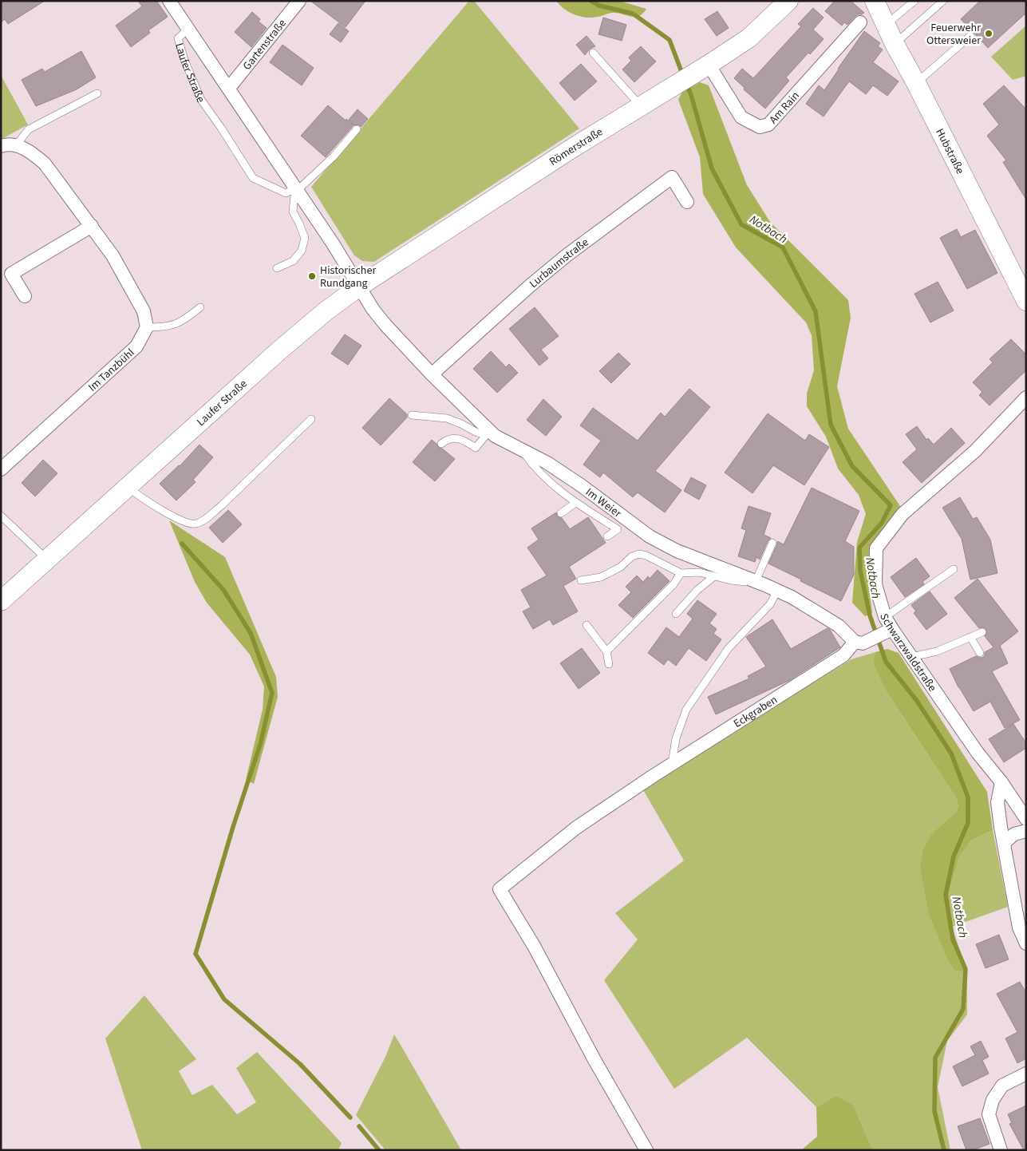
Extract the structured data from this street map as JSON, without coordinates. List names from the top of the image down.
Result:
{
  "streets": {
    "main road": ["Laufer Straße", "Römerstraße", "Hubstraße"],
    "street": [
      "Gartenstraße",
      "Am Rain",
      "Lurbaumstraße",
      "Im Tanzbühl",
      "Im Weier",
      "Schwarzwaldstraße",
      "Eckgraben"
    ]
  },
  "crossings": [
    ["Gartenstraße", "Laufer Straße"],
    ["Laufer Straße", "Römerstraße"],
    ["Laufer Straße", "Im Weier"],
    ["Am Rain", "Römerstraße"],
    ["Römerstraße", "Im Weier"],
    ["Lurbaumstraße", "Im Weier"],
    ["Im Weier", "Eckgraben"]
  ],
  "water": ["Notbach"],
  "places": ["Feuerwehr Ottersweier", "Historischer Rundgang"]
}
